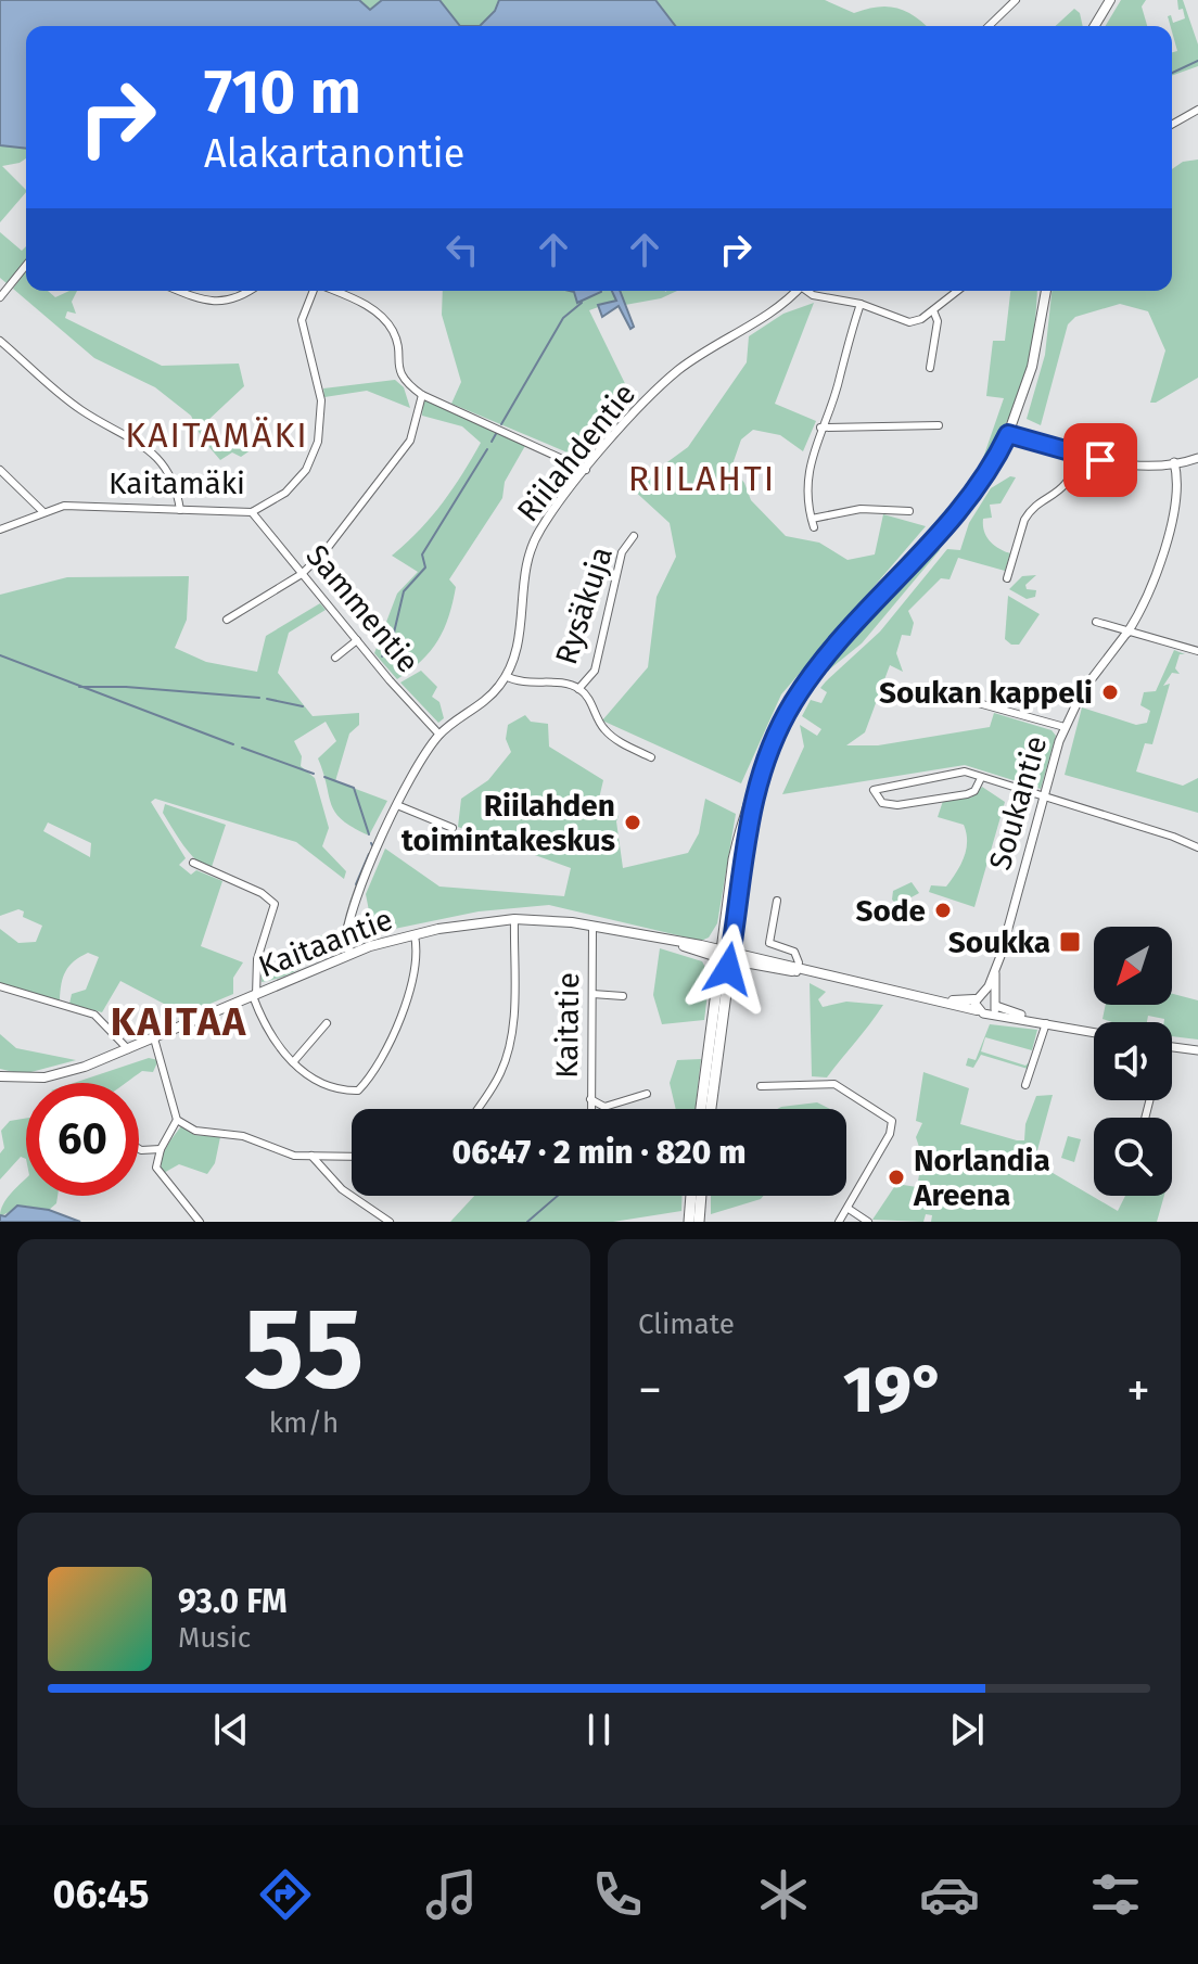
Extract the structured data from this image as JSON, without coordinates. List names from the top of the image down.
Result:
{
  "streets": {
    "main road": ["Kaitaantie"],
    "street": [
      "Riilahdentie",
      "Kaitamäki",
      "Rysäkuja",
      "Sammentie",
      "Soukantie",
      "Kaitatie"
    ]
  },
  "crossings": [
    ["Riilahdentie", "Sammentie"],
    ["Riilahdentie", "Kaitaantie"],
    ["Kaitamäki", "Sammentie"],
    ["Kaitaantie", "Kaitatie"]
  ],
  "districts": ["KAITAMÄKI", "RIILAHTI", "KAITAA"],
  "places": {
    "other": [
      "Soukan kappeli",
      "Riilahden toimintakeskus",
      "Sode",
      "Norlandia Areena"
    ],
    "transit": ["Soukka"]
  },
  "north": "bottom left",
  "page": {
    "turn": ["710 m", "Alakartanontie"],
    "limit": "60",
    "trip": "06:47 · 2 min · 820 m",
    "tile": [
      ["55", "km/h"],
      "Climate"
    ],
    "heat": ["−", "19°", "+"],
    "song": ["93.0 FM", "Music"],
    "tabs": "06:45"
  }
}
